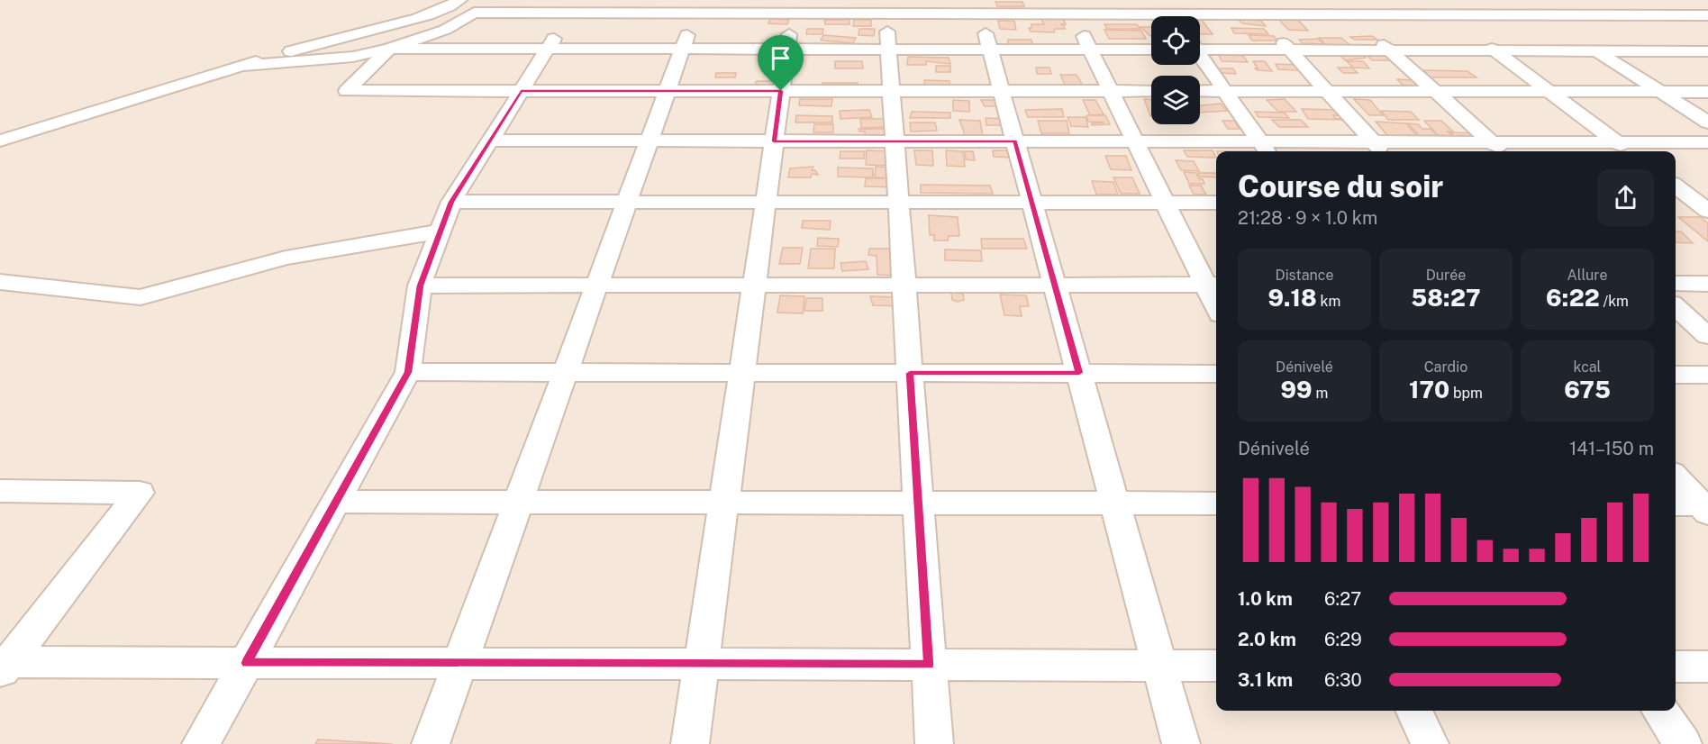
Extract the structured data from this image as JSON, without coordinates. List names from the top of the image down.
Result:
{
  "page": {
    "heading": ["Course du soir", "21:28 · 9 × 1.0 km"],
    "stats": [
      ["Distance", "9.18 km"],
      ["Durée", "58:27"],
      ["Allure", "6:22 /km"],
      ["Dénivelé", "99 m"],
      ["Cardio", "170 bpm"],
      ["kcal", "675"]
    ],
    "chart": ["Dénivelé", "141–150 m"],
    "list": [
      {
        "name": "1.0 km",
        "note": "6:27"
      },
      {
        "name": "2.0 km",
        "note": "6:29"
      },
      {
        "name": "3.1 km",
        "note": "6:30"
      }
    ]
  }
}
